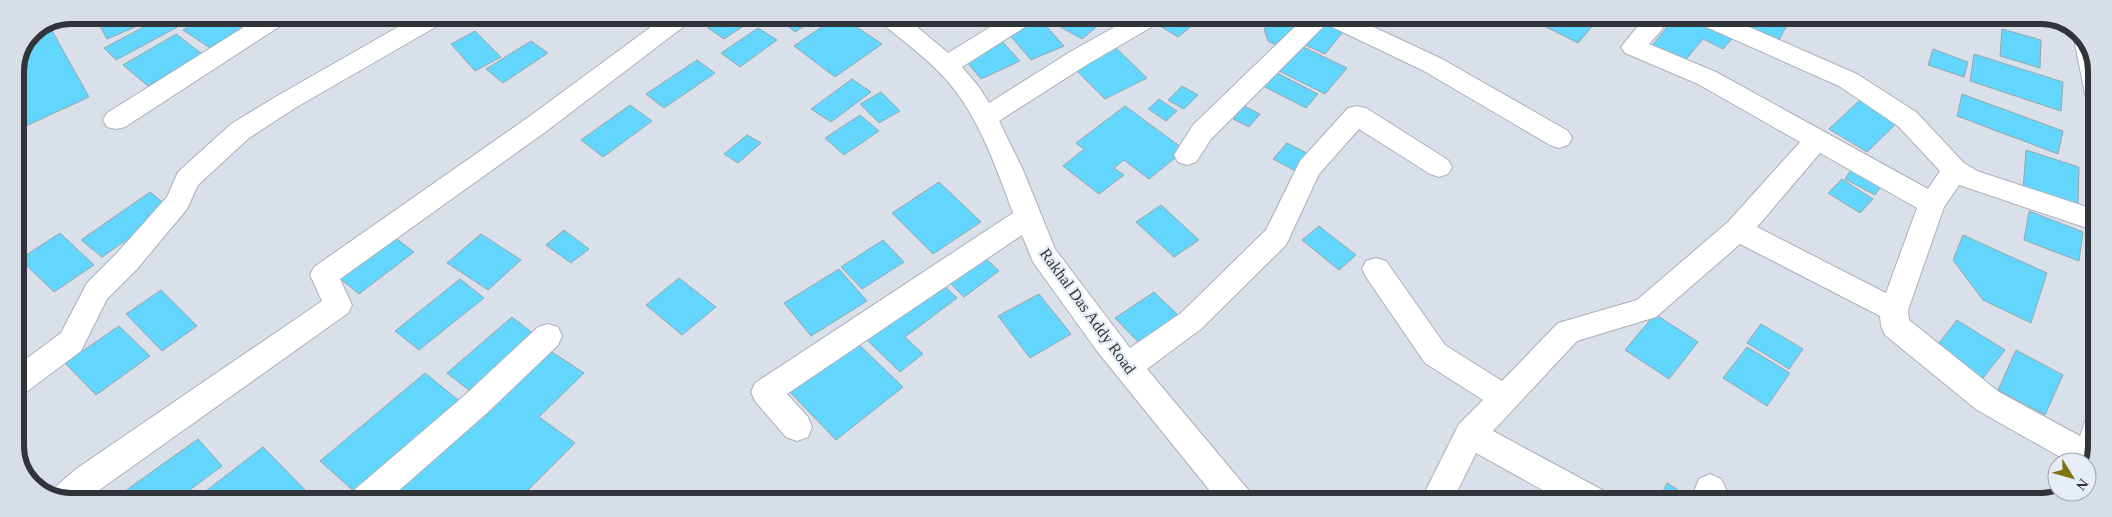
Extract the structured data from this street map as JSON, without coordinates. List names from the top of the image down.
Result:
{
  "streets": {
    "street": ["Rakhal Das Addy Road"]
  },
  "north": "bottom right"
}
